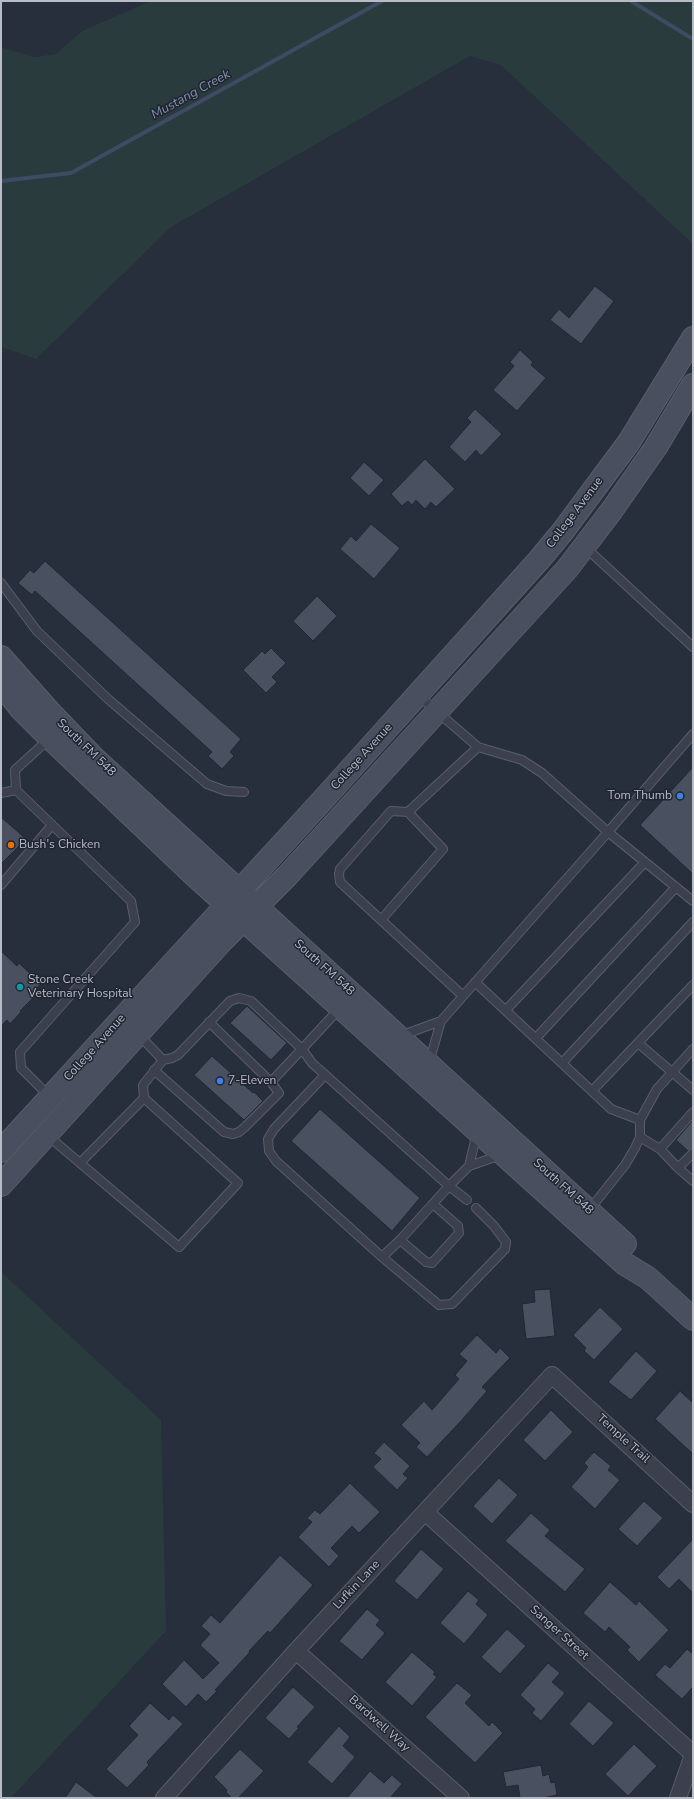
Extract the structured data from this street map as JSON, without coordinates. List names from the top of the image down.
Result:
{
  "streets": {
    "main road": ["College Avenue", "South FM 548"],
    "street": [
      "Temple Trail",
      "Lufkin Lane",
      "Sanger Street",
      "Bardwell Way"
    ]
  },
  "crossings": [
    ["College Avenue", "South FM 548"],
    ["Temple Trail", "Lufkin Lane"],
    ["Lufkin Lane", "Sanger Street"],
    ["Lufkin Lane", "Bardwell Way"]
  ],
  "water": ["Mustang Creek"],
  "places": [
    "Tom Thumb",
    "Bush's Chicken",
    "Stone Creek Veterinary Hospital",
    "7-Eleven"
  ]
}
